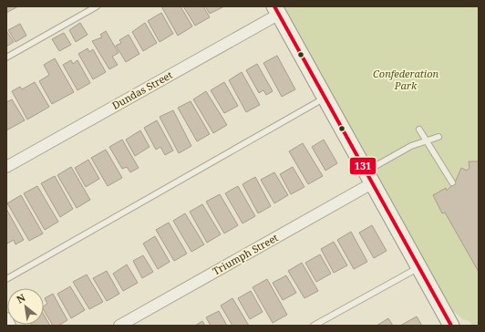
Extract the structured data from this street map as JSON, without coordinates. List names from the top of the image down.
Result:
{
  "streets": {
    "street": ["Dundas Street", "Triumph Street"]
  },
  "parks": ["Confederation Park"],
  "lines": ["transit line 131"],
  "north": "top left"
}
